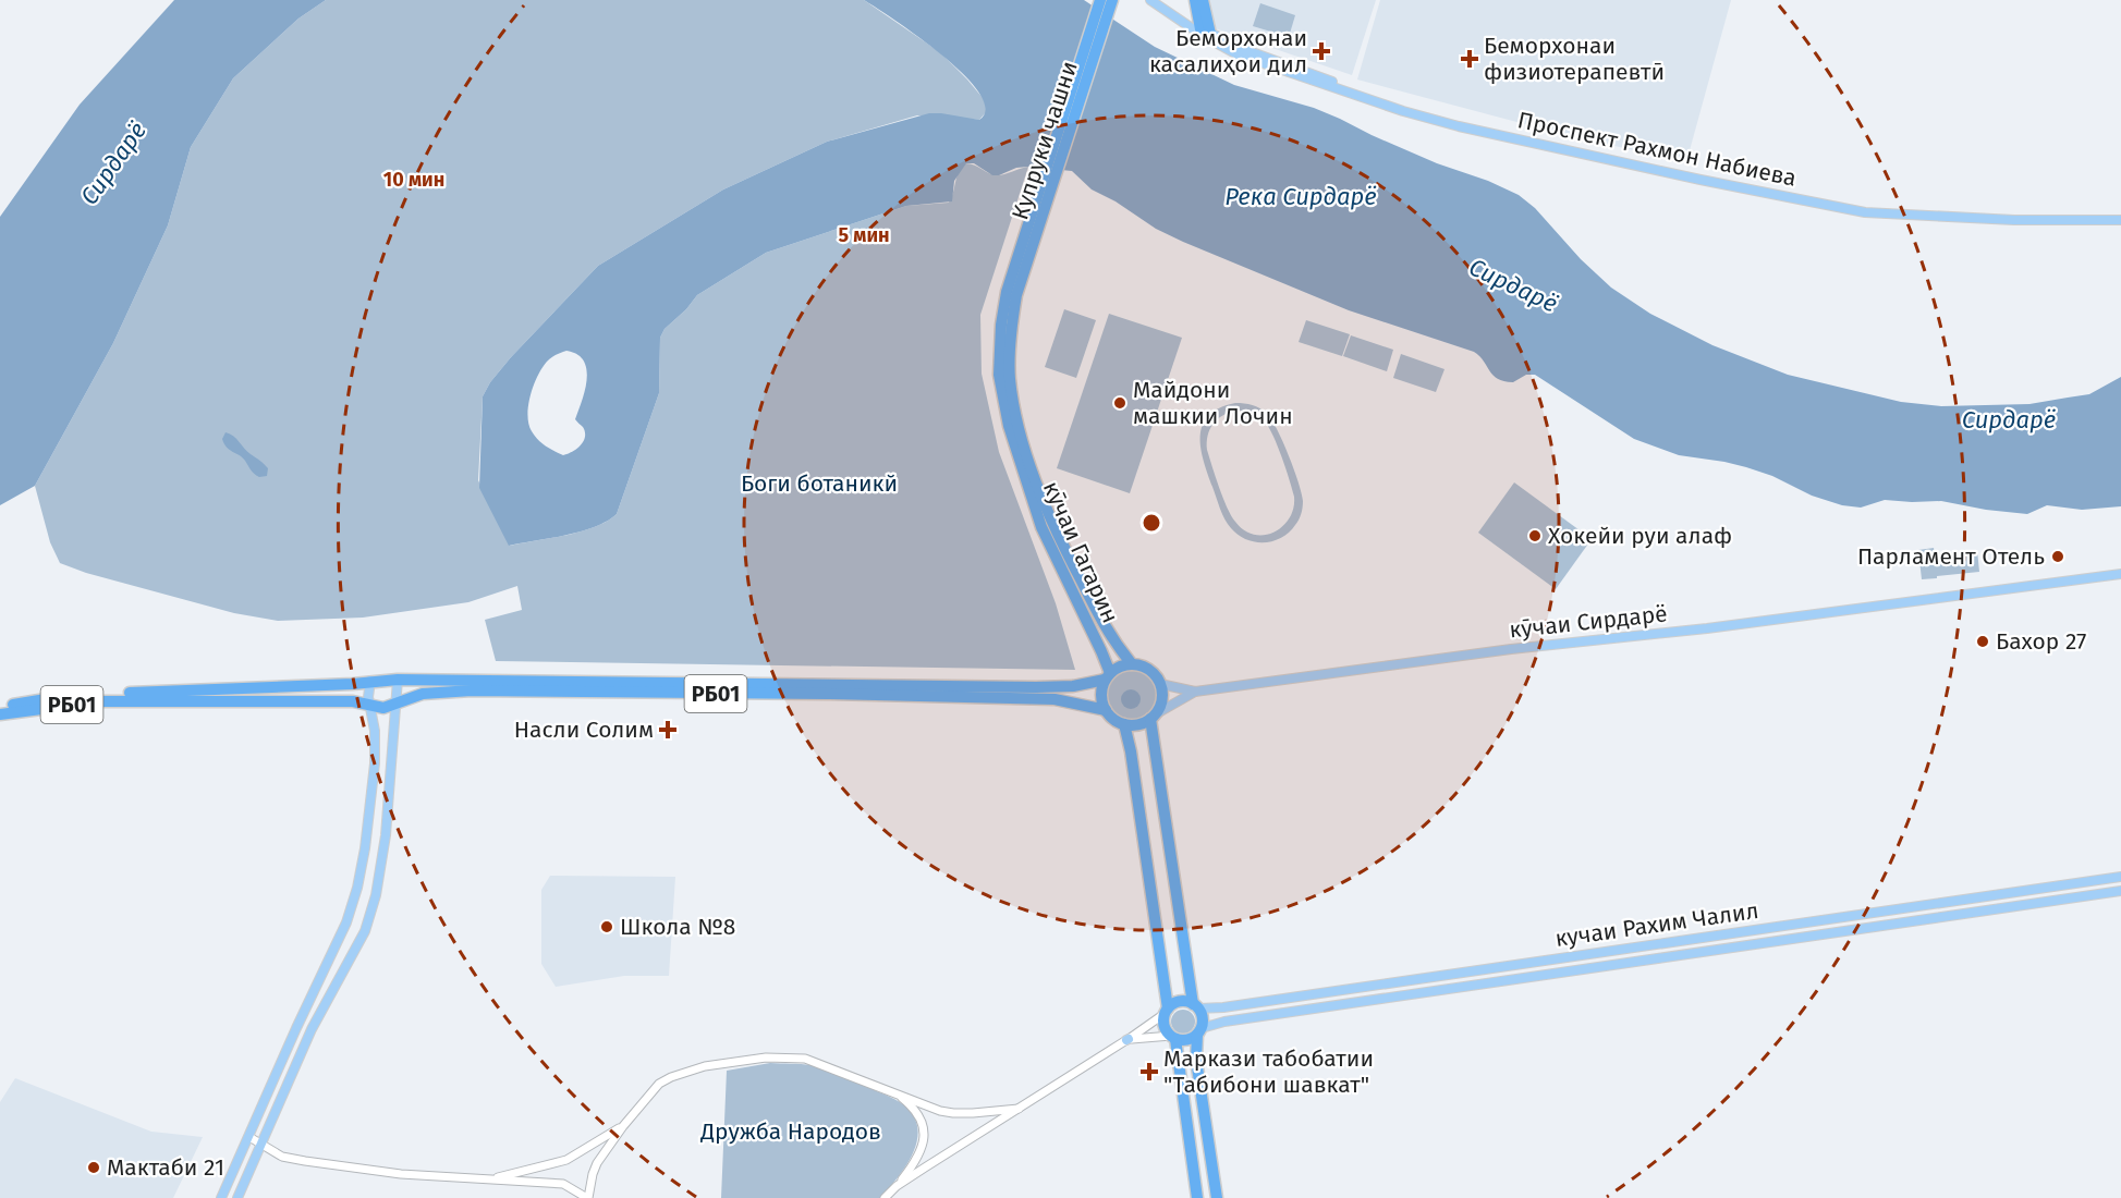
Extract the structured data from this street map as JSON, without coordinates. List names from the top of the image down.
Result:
{
  "streets": {
    "highway": ["Купруки чашни", "кӯчаи Гагарин", "РБ01"],
    "main road": ["Проспект Рахмон Набиева", "кӯчаи Сирдарё", "кучаи Рахим Чалил"]
  },
  "crossings": [
    ["Купруки чашни", "кӯчаи Гагарин"],
    ["кӯчаи Гагарин", "РБ01"]
  ],
  "water": ["Сирдарё", "Река Сирдарё"],
  "parks": ["Боги ботаникй", "Дружба Народов"],
  "places": {
    "health": [
      "Беморхонаи касалиҳои дил",
      "Беморхонаи физиотерапевтӣ",
      "Насли Солим",
      "Маркази табобатии \"Табибони шавкат\""
    ],
    "other": [
      "Майдони машкии Лочин",
      "Хокейи руи алаф",
      "Парламент Отель",
      "Бахор 27",
      "Школа №8",
      "Мактаби 21"
    ]
  },
  "rings": ["10 мин", "5 мин"]
}
